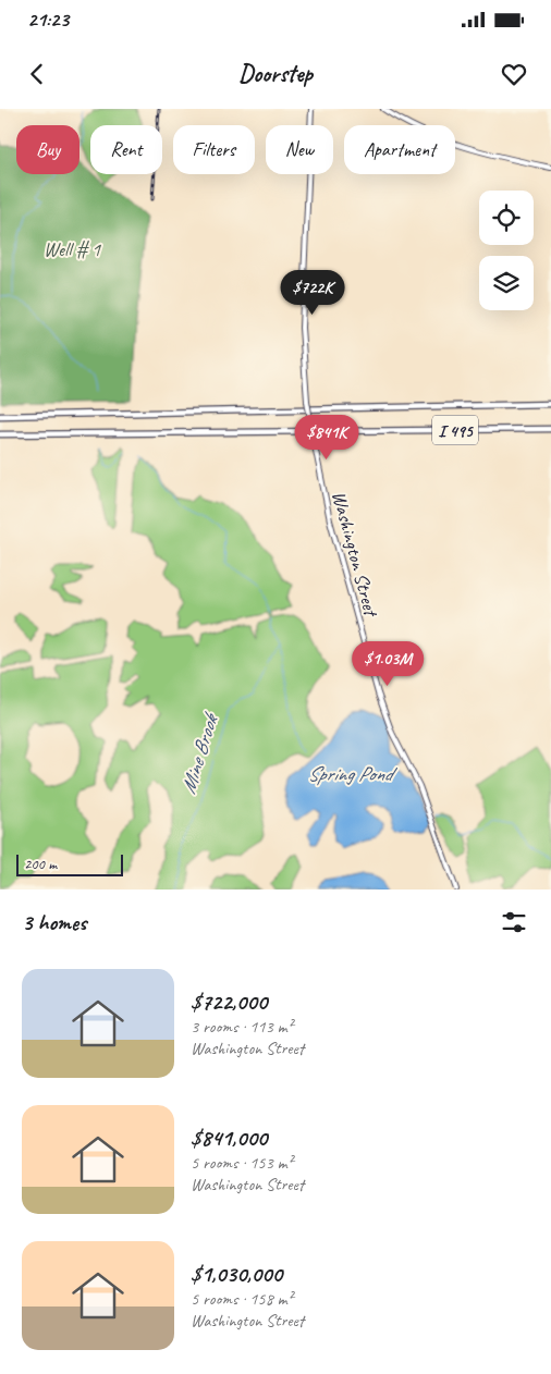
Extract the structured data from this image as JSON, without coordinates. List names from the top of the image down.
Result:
{
  "streets": {
    "highway": ["I 495"],
    "main road": ["Washington Street"]
  },
  "water": ["Mine Brook", "Spring Pond"],
  "parks": ["Well # 1"],
  "scale_bar": "200 m",
  "page": {
    "status": "21:23",
    "header": "Doorstep",
    "chip": [
      "Buy",
      "Rent",
      "Filters",
      "New",
      "Apartment"
    ],
    "price": ["$722K", "$841K", "$1.03M"],
    "scale": "200 m",
    "heading": "3 homes",
    "list": [
      {
        "name": "$722,000",
        "note": "3 rooms · 113 m² · Washington Street"
      },
      {
        "name": "$841,000",
        "note": "5 rooms · 153 m² · Washington Street"
      },
      {
        "name": "$1,030,000",
        "note": "5 rooms · 158 m² · Washington Street"
      }
    ]
  }
}
